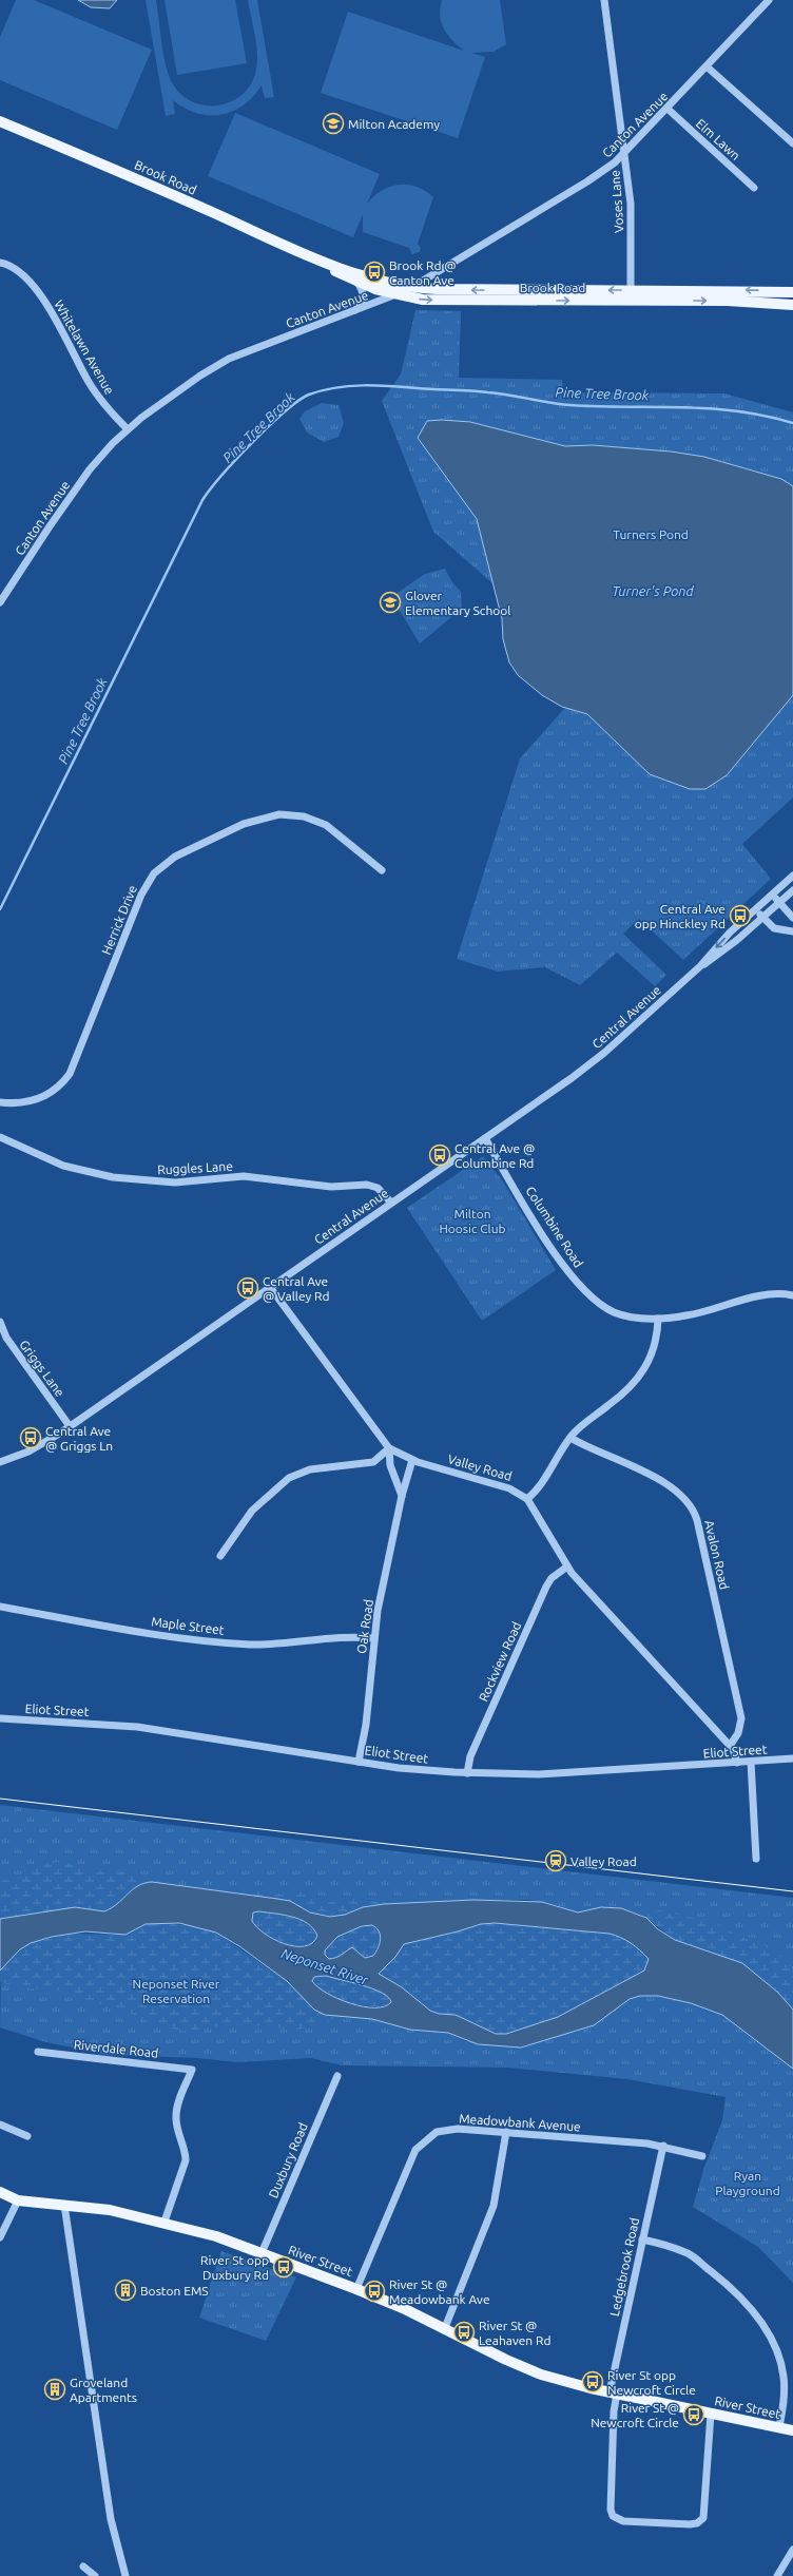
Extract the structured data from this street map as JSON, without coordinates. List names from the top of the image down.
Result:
{
  "streets": {
    "main road": ["Brook Road", "River Street"],
    "street": [
      "Canton Avenue",
      "Elm Lawn",
      "Voses Lane",
      "Whitelawn Avenue",
      "Herrick Drive",
      "Central Avenue",
      "Ruggles Lane",
      "Columbine Road",
      "Griggs Lane",
      "Valley Road",
      "Avalon Road",
      "Maple Street",
      "Oak Road",
      "Rockview Road",
      "Eliot Street",
      "Riverdale Road",
      "Meadowbank Avenue",
      "Duxbury Road",
      "Ledgebrook Road"
    ]
  },
  "crossings": [
    ["Canton Avenue", "Elm Lawn"],
    ["Canton Avenue", "Brook Road"],
    ["Canton Avenue", "Voses Lane"],
    ["Canton Avenue", "Whitelawn Avenue"],
    ["Brook Road", "Voses Lane"],
    ["Central Avenue", "Ruggles Lane"],
    ["Central Avenue", "Columbine Road"],
    ["Central Avenue", "Griggs Lane"],
    ["Central Avenue", "Valley Road"],
    ["Valley Road", "Avalon Road"],
    ["Valley Road", "Oak Road"],
    ["Valley Road", "Rockview Road"],
    ["Valley Road", "Eliot Street"],
    ["Maple Street", "Oak Road"],
    ["Oak Road", "Eliot Street"],
    ["Rockview Road", "Eliot Street"],
    ["Riverdale Road", "River Street"],
    ["Meadowbank Avenue", "River Street"],
    ["Meadowbank Avenue", "Ledgebrook Road"],
    ["Duxbury Road", "River Street"],
    ["River Street", "Ledgebrook Road"]
  ],
  "water": ["Pine Tree Brook", "Turner's Pond", "Neponset River"],
  "parks": [
    "Turners Pond",
    "Milton Hoosic Club",
    "Neponset River Reservation",
    "Ryan Playground"
  ],
  "places": {
    "school or university": ["Milton Academy", "Glover Elementary School"],
    "bus stop": [
      "Brook Rd @ Canton Ave",
      "Central Ave opp Hinckley Rd",
      "Central Ave @ Columbine Rd",
      "Central Ave @ Valley Rd",
      "Central Ave @ Griggs Ln",
      "River St opp Duxbury Rd",
      "River St @ Meadowbank Ave",
      "River St @ Leahaven Rd",
      "River St opp Newcroft Circle",
      "River St @ Newcroft Circle"
    ],
    "station": ["Valley Road"],
    "building": ["Boston EMS", "Groveland Apartments"]
  }
}
